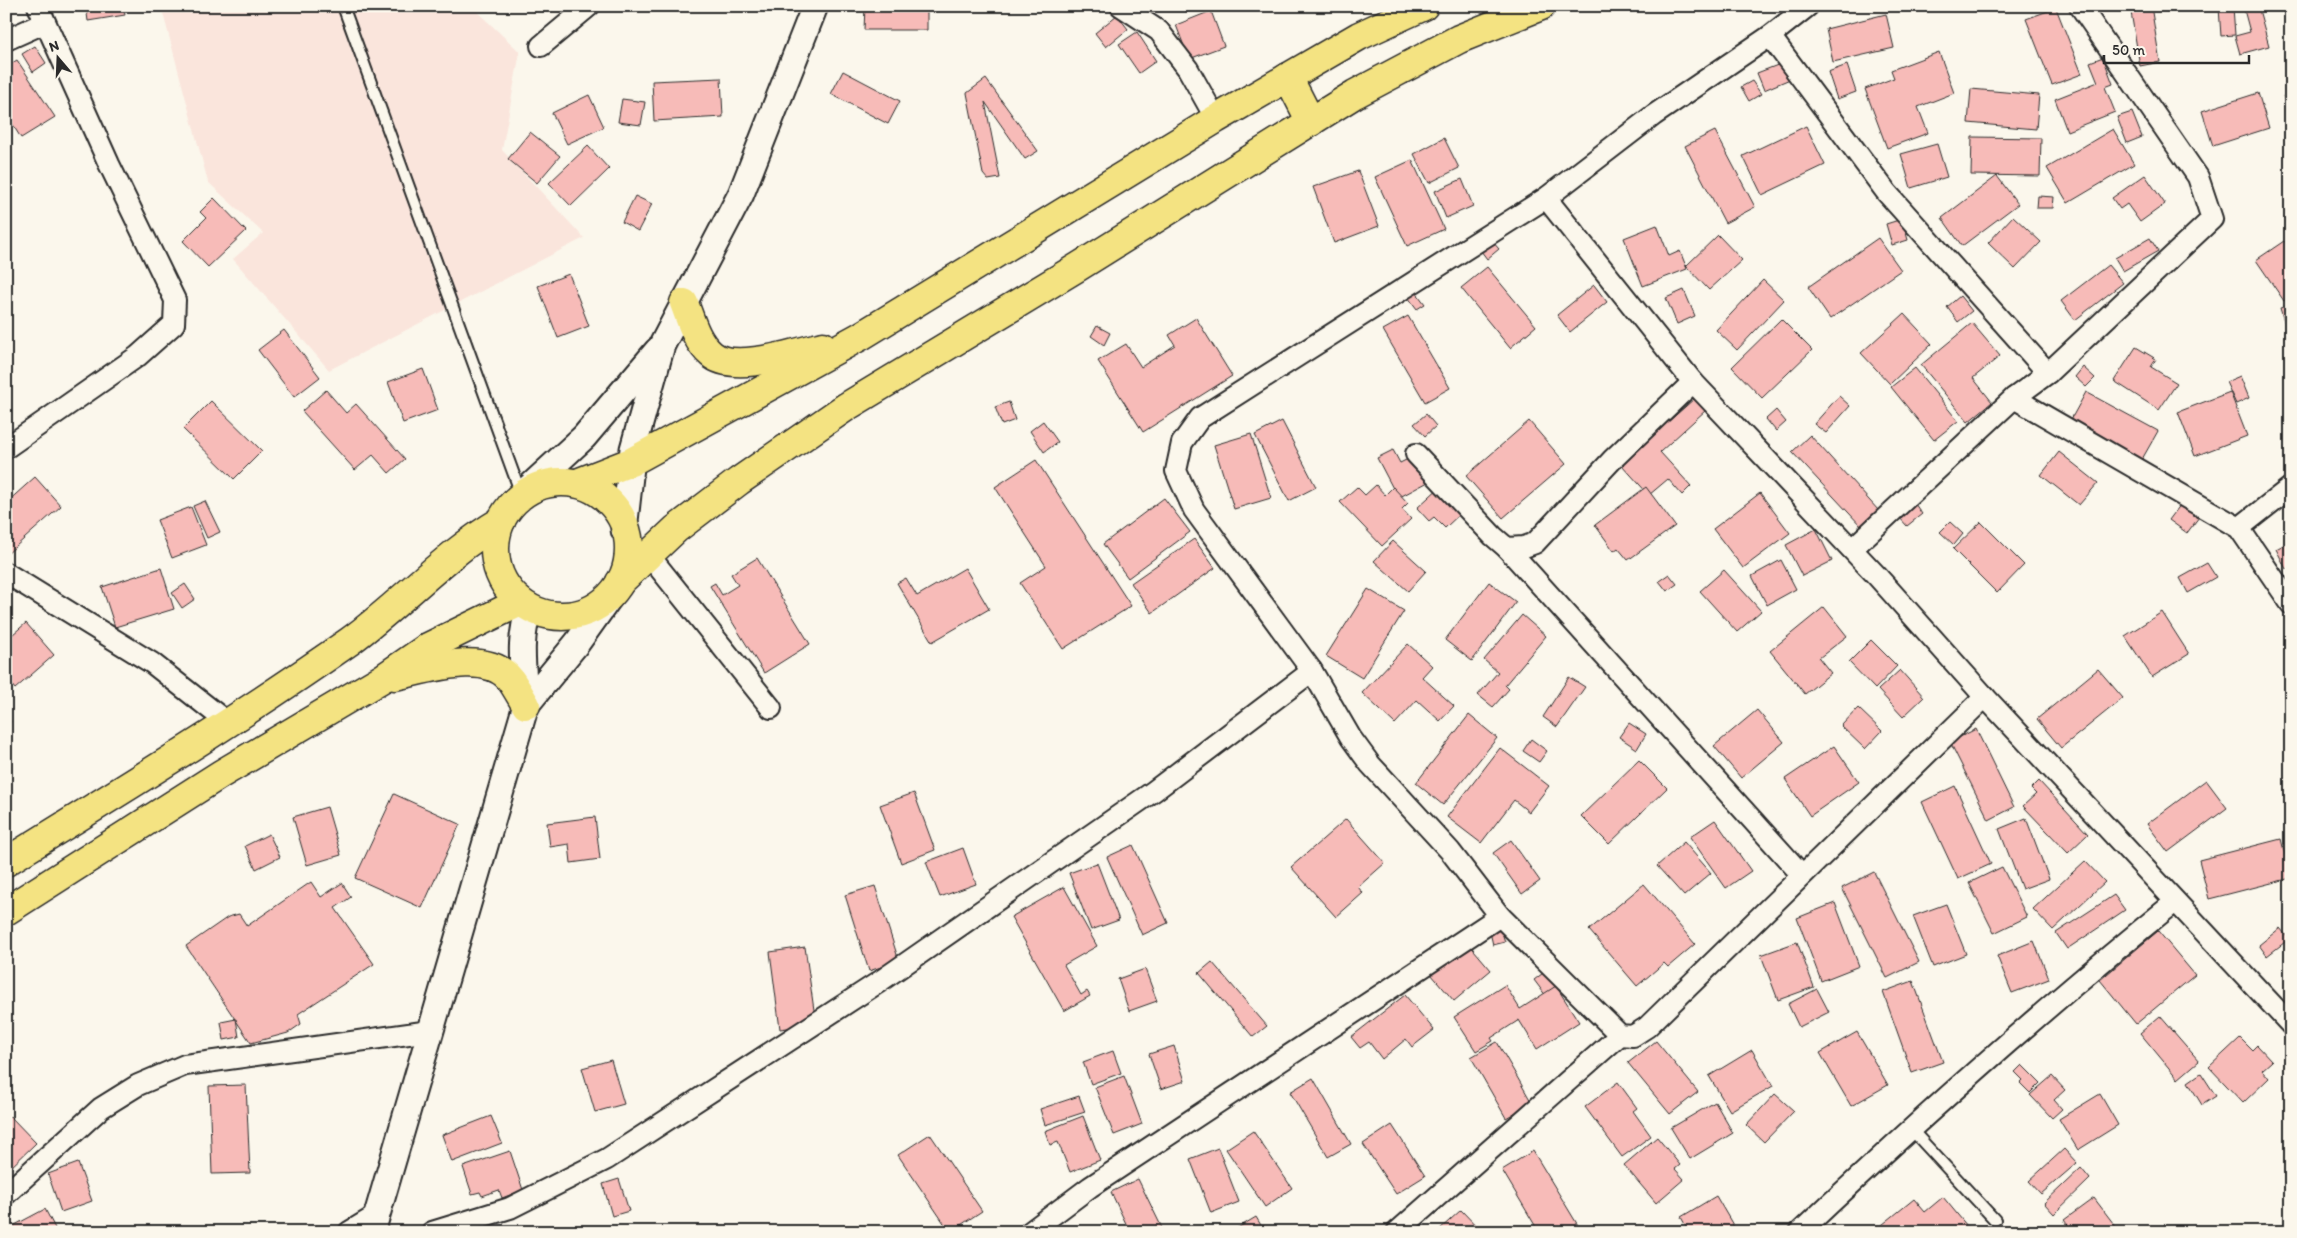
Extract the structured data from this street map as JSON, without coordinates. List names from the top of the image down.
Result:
{
  "scale_bar": "50 m",
  "north": "top"
}
